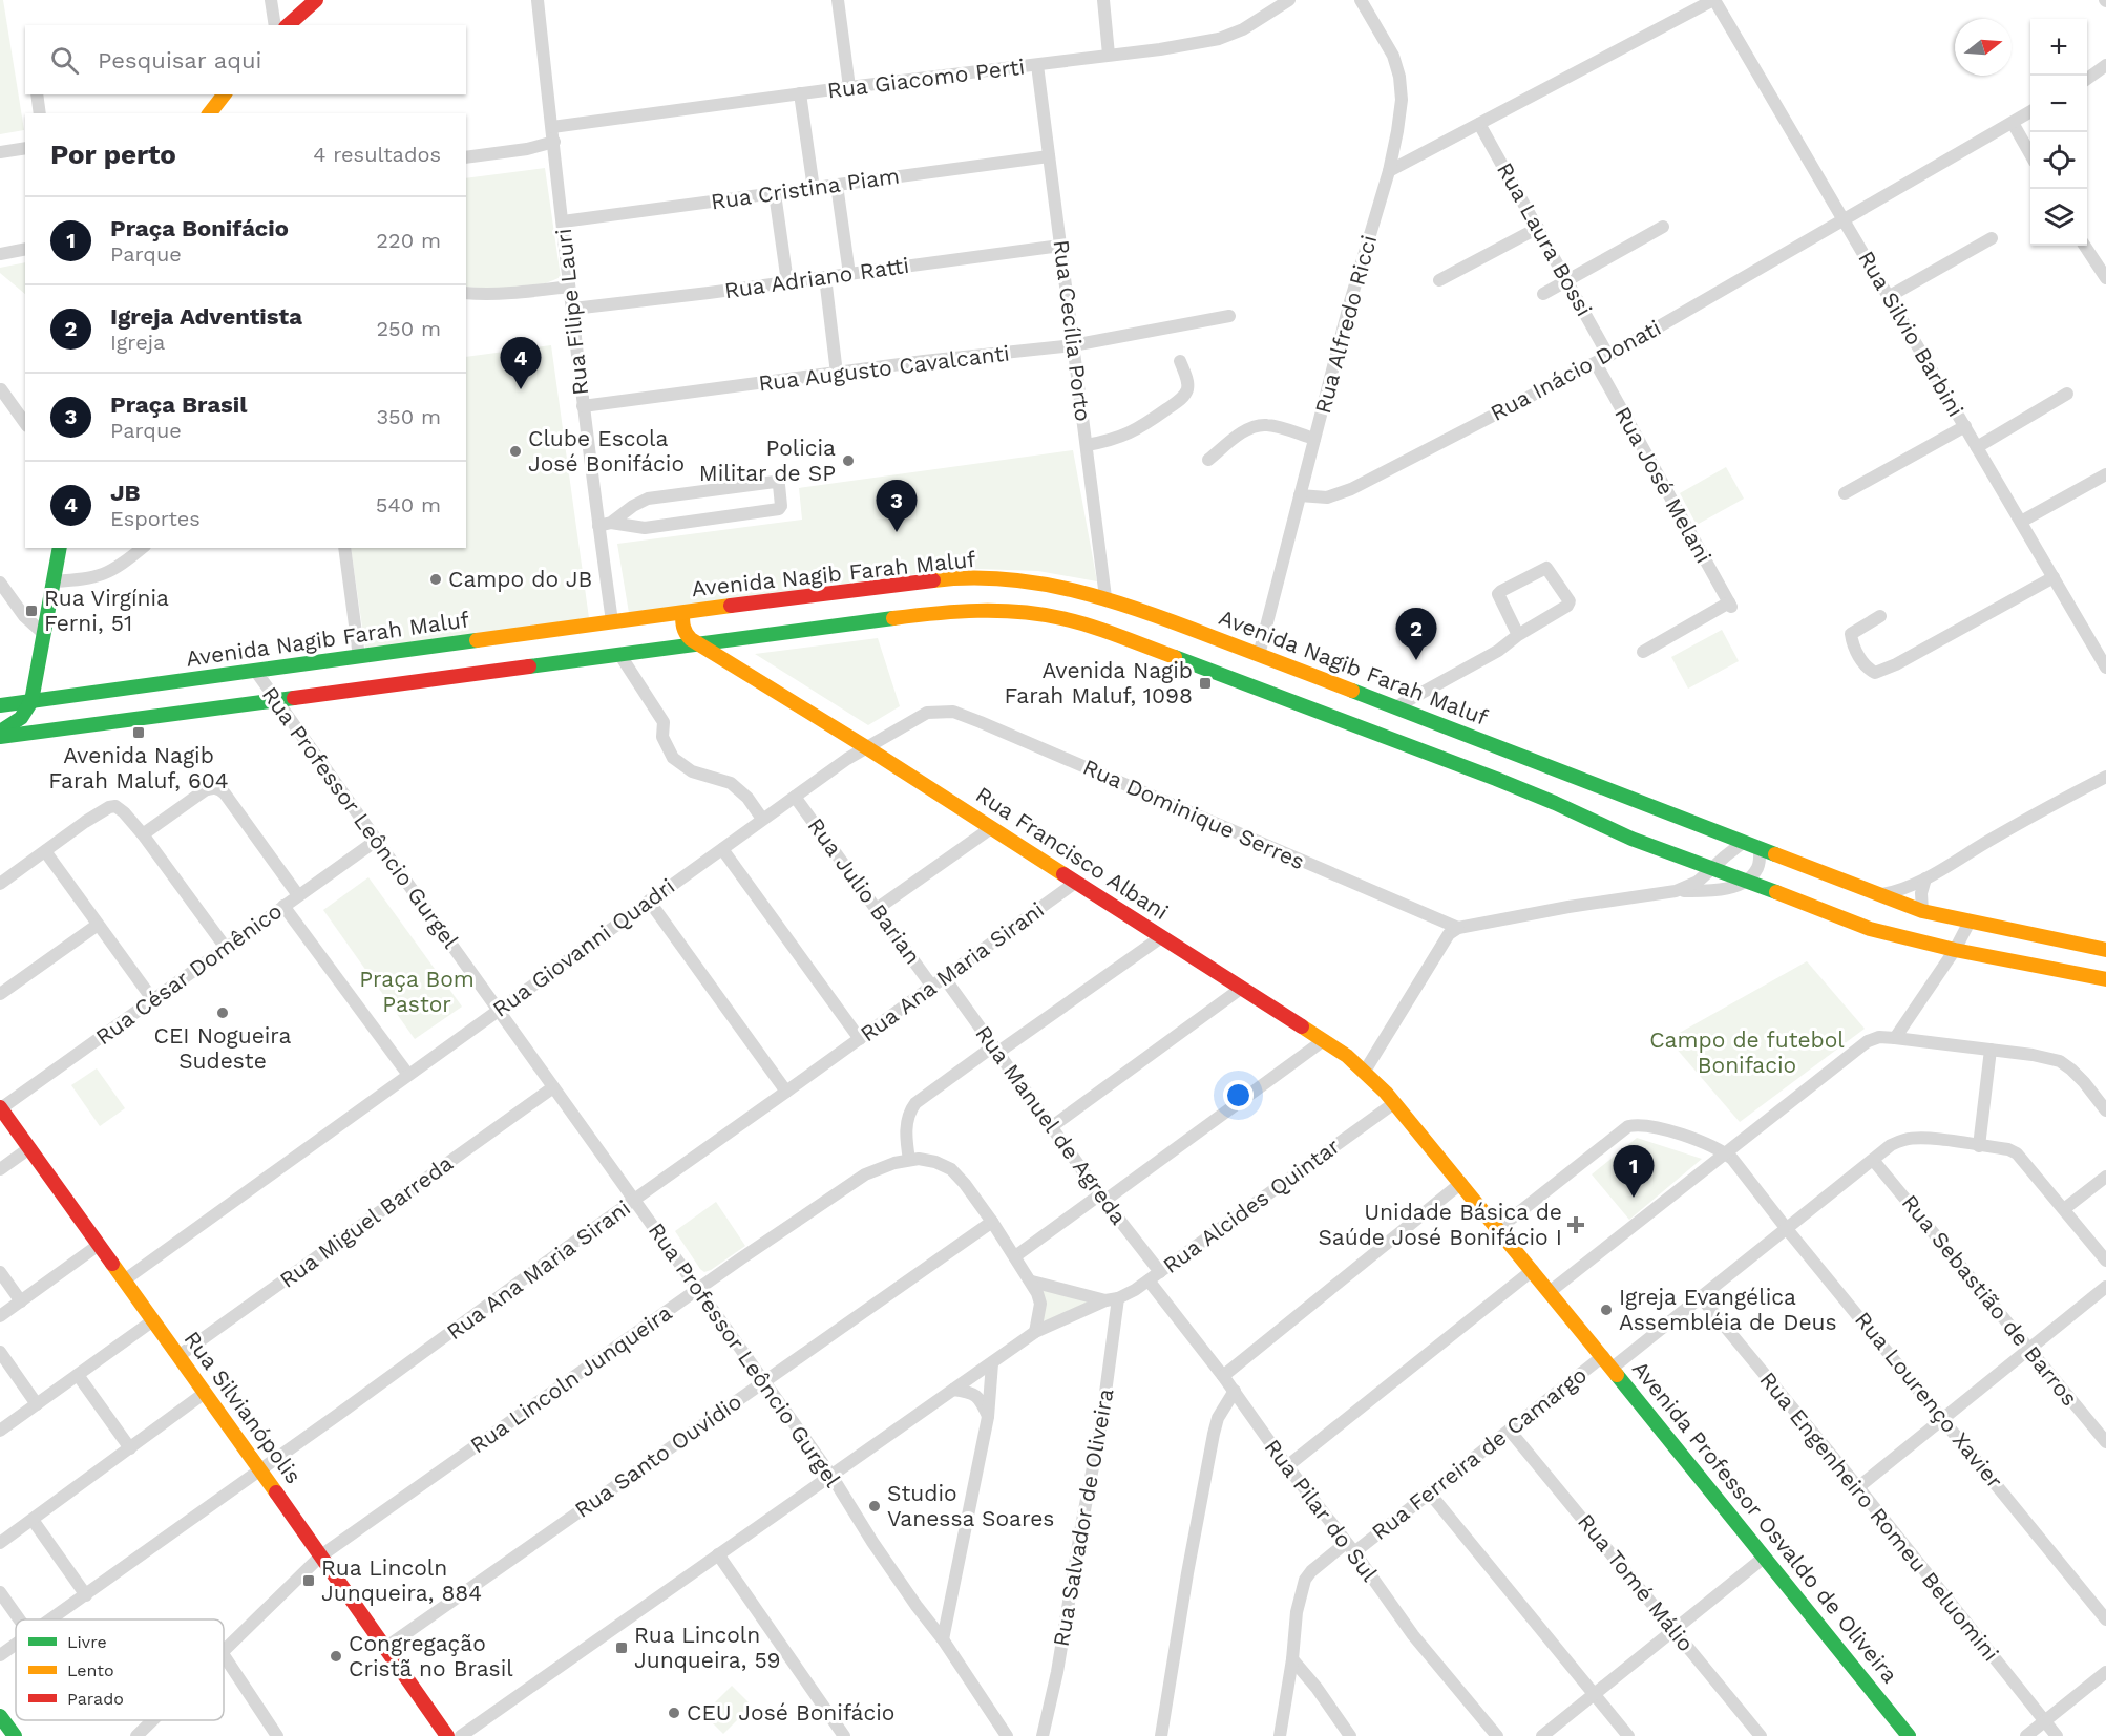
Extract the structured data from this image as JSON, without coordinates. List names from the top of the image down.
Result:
{
  "streets": {
    "main road": [
      "Avenida Nagib Farah Maluf",
      "Rua Francisco Albani",
      "Rua Silvianópolis",
      "Avenida Professor Osvaldo de Oliveira"
    ],
    "street": [
      "Rua Giacomo Perti",
      "Rua Cristina Piam",
      "Rua Laura Bossi",
      "Rua Adriano Ratti",
      "Rua Filipe Lauri",
      "Rua Alfredo Ricci",
      "Rua Cecília Porto",
      "Rua Silvio Barbini",
      "Rua Augusto Cavalcanti",
      "Rua Inácio Donati",
      "Rua José Melani",
      "Rua Dominique Serres",
      "Rua Professor Leôncio Gurgel",
      "Rua Julio Barian",
      "Rua Giovanni Quadri",
      "Rua Ana Maria Sirani",
      "Rua César Domênico",
      "Rua Manuel de Agreda",
      "Rua Alcides Quintar",
      "Rua Miguel Barreda",
      "Rua Sebastião de Barros",
      "Rua Lincoln Junqueira",
      "Rua Lourenço Xavier",
      "Rua Ferreira de Camargo",
      "Rua Santo Ouvídio",
      "Rua Pilar do Sul",
      "Rua Engenheiro Romeu Beluomini",
      "Rua Salvador de Oliveira",
      "Rua Tomé Málio"
    ]
  },
  "crossings": [
    ["Rua Giacomo Perti", "Rua Filipe Lauri"],
    ["Rua Giacomo Perti", "Rua Cecília Porto"],
    ["Rua Cristina Piam", "Rua Filipe Lauri"],
    ["Rua Cristina Piam", "Rua Cecília Porto"],
    ["Rua Laura Bossi", "Rua Inácio Donati"],
    ["Rua Adriano Ratti", "Rua Filipe Lauri"],
    ["Rua Adriano Ratti", "Rua Cecília Porto"],
    ["Rua Filipe Lauri", "Rua Augusto Cavalcanti"],
    ["Rua Filipe Lauri", "Avenida Nagib Farah Maluf"],
    ["Rua Alfredo Ricci", "Rua Inácio Donati"],
    ["Rua Alfredo Ricci", "Avenida Nagib Farah Maluf"],
    ["Rua Cecília Porto", "Rua Augusto Cavalcanti"],
    ["Rua Cecília Porto", "Avenida Nagib Farah Maluf"],
    ["Rua Silvio Barbini", "Rua Inácio Donati"],
    ["Rua Inácio Donati", "Rua José Melani"],
    ["Avenida Nagib Farah Maluf", "Rua Professor Leôncio Gurgel"],
    ["Avenida Nagib Farah Maluf", "Rua Francisco Albani"],
    ["Rua Dominique Serres", "Rua Giovanni Quadri"],
    ["Rua Professor Leôncio Gurgel", "Rua Giovanni Quadri"],
    ["Rua Professor Leôncio Gurgel", "Rua Ana Maria Sirani"],
    ["Rua Professor Leôncio Gurgel", "Rua César Domênico"],
    ["Rua Professor Leôncio Gurgel", "Rua Miguel Barreda"],
    ["Rua Professor Leôncio Gurgel", "Rua Lincoln Junqueira"],
    ["Rua Professor Leôncio Gurgel", "Rua Santo Ouvídio"],
    ["Rua Francisco Albani", "Rua Giovanni Quadri"],
    ["Rua Francisco Albani", "Rua Ana Maria Sirani"],
    ["Rua Francisco Albani", "Rua Alcides Quintar"],
    ["Rua Francisco Albani", "Avenida Professor Osvaldo de Oliveira"],
    ["Rua Julio Barian", "Rua Giovanni Quadri"],
    ["Rua Julio Barian", "Rua Ana Maria Sirani"],
    ["Rua Giovanni Quadri", "Rua Silvianópolis"],
    ["Rua Ana Maria Sirani", "Rua Manuel de Agreda"],
    ["Rua Ana Maria Sirani", "Rua Silvianópolis"],
    ["Rua César Domênico", "Rua Silvianópolis"],
    ["Rua Manuel de Agreda", "Rua Alcides Quintar"],
    ["Rua Alcides Quintar", "Rua Lincoln Junqueira"],
    ["Rua Alcides Quintar", "Rua Pilar do Sul"],
    ["Rua Alcides Quintar", "Rua Salvador de Oliveira"],
    ["Rua Alcides Quintar", "Avenida Professor Osvaldo de Oliveira"],
    ["Rua Miguel Barreda", "Rua Silvianópolis"],
    ["Rua Lincoln Junqueira", "Rua Silvianópolis"],
    ["Rua Lincoln Junqueira", "Rua Santo Ouvídio"],
    ["Rua Silvianópolis", "Rua Santo Ouvídio"],
    ["Rua Ferreira de Camargo", "Rua Pilar do Sul"],
    ["Rua Ferreira de Camargo", "Avenida Professor Osvaldo de Oliveira"],
    ["Rua Ferreira de Camargo", "Rua Tomé Málio"]
  ],
  "parks": ["Praça Bom Pastor", "Campo de futebol Bonifacio"],
  "places": {
    "other": [
      "Clube Escola José Bonifácio",
      "Policia Militar de SP",
      "Campo do JB",
      "CEI Nogueira Sudeste",
      "Igreja Evangélica Assembléia de Deus",
      "Studio Vanessa Soares",
      "Congregação Cristã no Brasil",
      "CEU José Bonifácio"
    ],
    "transit": [
      "Rua Virgínia Ferni, 51",
      "Avenida Nagib Farah Maluf, 1098",
      "Avenida Nagib Farah Maluf, 604",
      "Rua Lincoln Junqueira, 884",
      "Rua Lincoln Junqueira, 59"
    ],
    "health": ["Unidade Básica de Saúde José Bonifácio I"]
  },
  "legend": ["Livre", "Lento", "Parado"],
  "north": "right",
  "page": {
    "map_buttons": ["+", "−"],
    "search": "Pesquisar aqui",
    "heading": ["Por perto", "4 resultados"],
    "list": [
      {
        "mark": "1",
        "name": "Praça Bonifácio",
        "note": "Parque",
        "value": "220 m"
      },
      {
        "mark": "2",
        "name": "Igreja Adventista",
        "note": "Igreja",
        "value": "250 m"
      },
      {
        "mark": "3",
        "name": "Praça Brasil",
        "note": "Parque",
        "value": "350 m"
      },
      {
        "mark": "4",
        "name": "JB",
        "note": "Esportes",
        "value": "540 m"
      }
    ],
    "pins": [
      "4",
      "3",
      "2",
      "1"
    ]
  }
}
